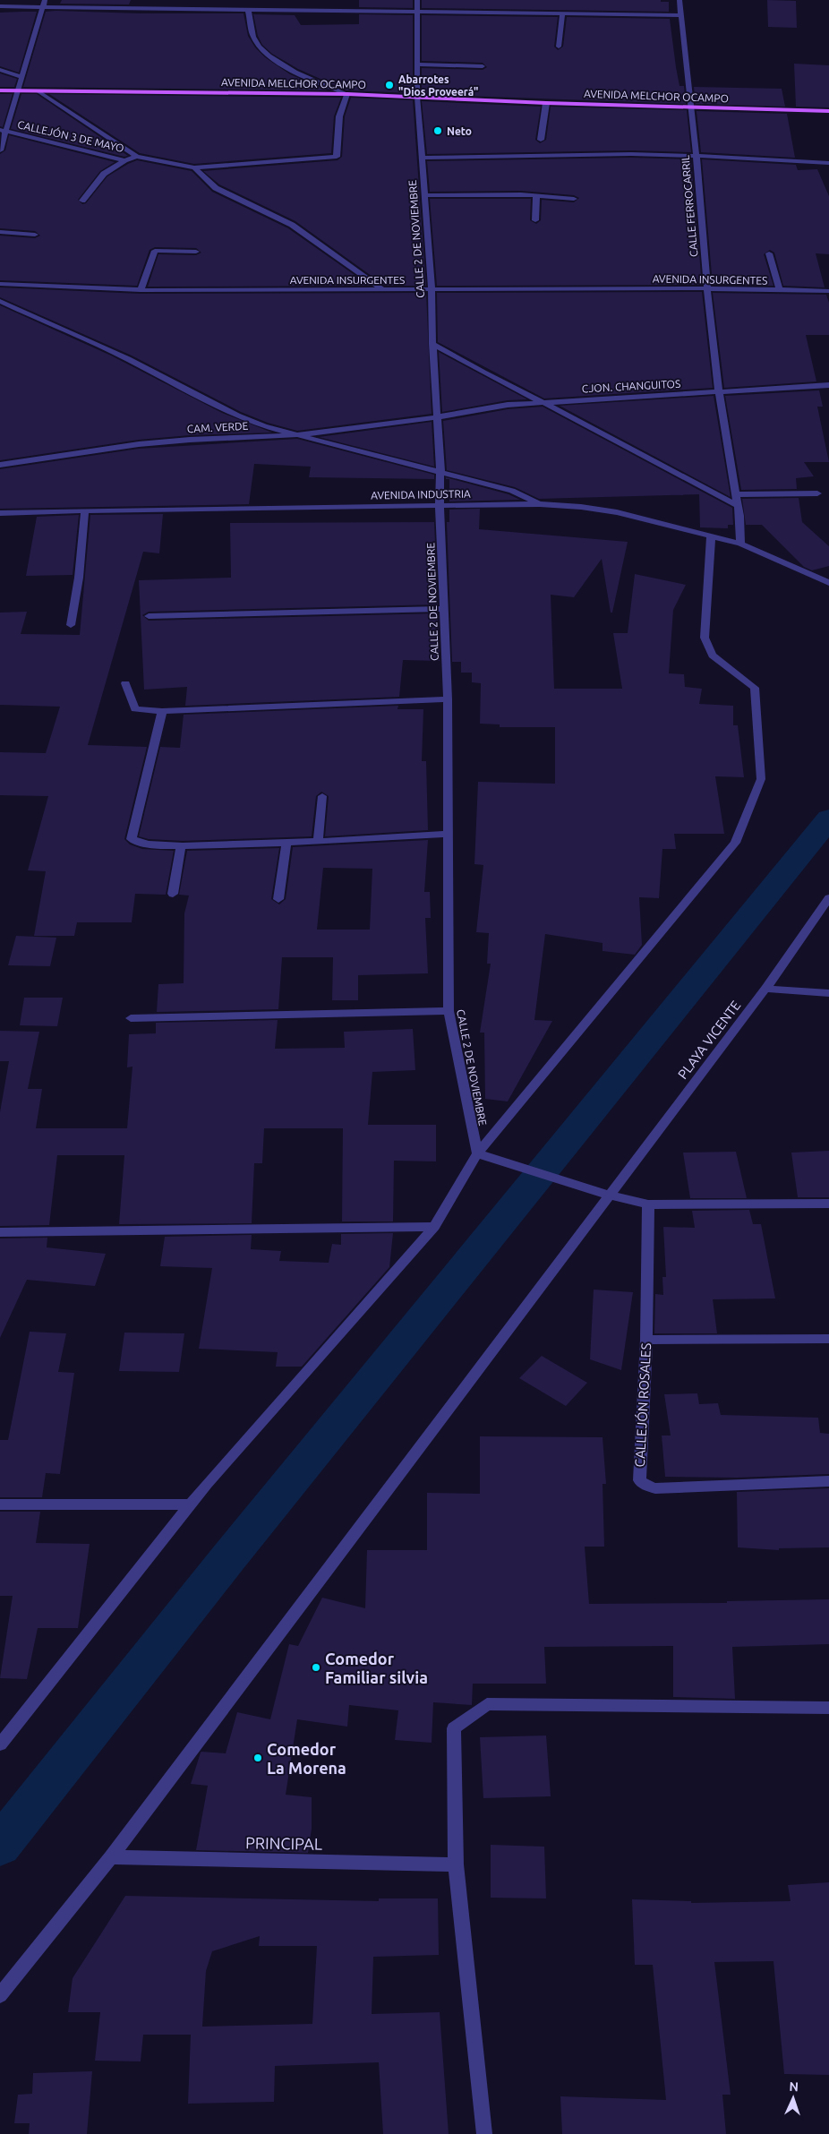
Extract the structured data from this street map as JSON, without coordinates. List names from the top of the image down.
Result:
{
  "streets": {
    "main road": ["AVENIDA MELCHOR OCAMPO"],
    "street": [
      "CALLEJÓN 3 DE MAYO",
      "CALLE FERROCARRIL",
      "CALLE 2 DE NOVIEMBRE",
      "AVENIDA INSURGENTES",
      "CJON. CHANGUITOS",
      "CAM. VERDE",
      "AVENIDA INDUSTRIA",
      "PLAYA VICENTE",
      "CALLEJÓN ROSALES",
      "PRINCIPAL"
    ]
  },
  "crossings": [
    ["AVENIDA MELCHOR OCAMPO", "CALLE FERROCARRIL"],
    ["AVENIDA MELCHOR OCAMPO", "CALLE 2 DE NOVIEMBRE"],
    ["CALLE FERROCARRIL", "AVENIDA INSURGENTES"],
    ["CALLE FERROCARRIL", "CJON. CHANGUITOS"],
    ["CALLE FERROCARRIL", "AVENIDA INDUSTRIA"],
    ["CALLE 2 DE NOVIEMBRE", "AVENIDA INSURGENTES"],
    ["CALLE 2 DE NOVIEMBRE", "CJON. CHANGUITOS"],
    ["CALLE 2 DE NOVIEMBRE", "CAM. VERDE"],
    ["CALLE 2 DE NOVIEMBRE", "AVENIDA INDUSTRIA"],
    ["CJON. CHANGUITOS", "CAM. VERDE"],
    ["PLAYA VICENTE", "PRINCIPAL"]
  ],
  "places": [
    "Abarrotes \"Dios Proveerá\"",
    "Neto",
    "Comedor Familiar silvia",
    "Comedor La Morena"
  ],
  "north": "top"
}
